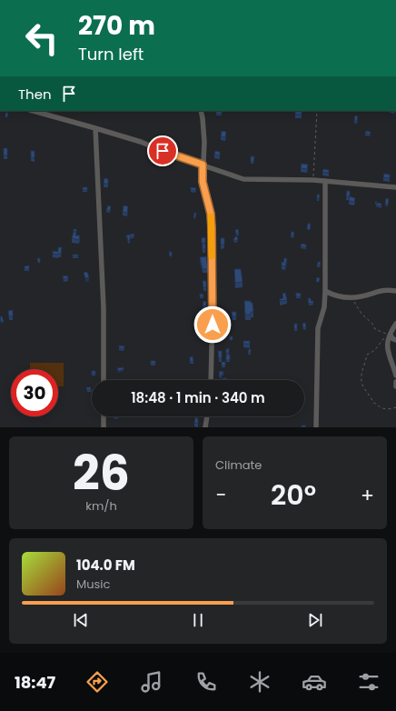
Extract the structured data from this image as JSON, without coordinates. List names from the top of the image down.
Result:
{
  "page": {
    "turn": ["270 m", "Turn left"],
    "then": "Then",
    "limit": "30",
    "trip": "18:48 · 1 min · 340 m",
    "tile": [
      ["26", "km/h"],
      "Climate"
    ],
    "heat": ["−", "20°", "+"],
    "song": ["104.0 FM", "Music"],
    "tabs": "18:47"
  }
}
